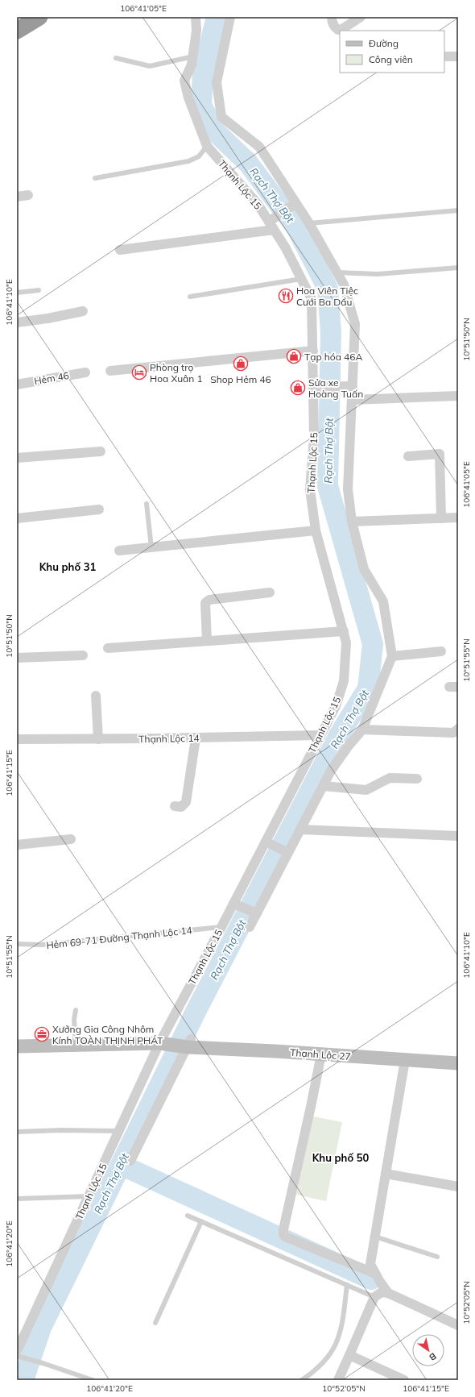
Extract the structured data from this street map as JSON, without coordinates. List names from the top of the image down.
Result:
{
  "streets": {
    "street": [
      "Thạnh Lộc 15",
      "Hẻm 46",
      "Thạnh Lộc 14",
      "Thạnh Lộc 27"
    ],
    "lane": ["Hẻm 69-71 Đường Thạnh Lộc 14"]
  },
  "crossings": [
    ["Thạnh Lộc 15", "Thạnh Lộc 14"],
    ["Thạnh Lộc 15", "Hẻm 69-71 Đường Thạnh Lộc 14"],
    ["Thạnh Lộc 15", "Thạnh Lộc 27"]
  ],
  "districts": ["Khu phố 31", "Khu phố 50"],
  "water": ["Rạch Thợ Bột"],
  "places": {
    "restaurant": ["Hoa Viên Tiệc Cưới Ba Dẩu"],
    "shop": ["Tạp hóa 46A", "Shop Hẻm 46", "Sửa xe Hoàng Tuấn"],
    "hotel": ["Phòng trọ Hoa Xuân 1"],
    "office": ["Xưởng Gia Công Nhôm Kính TOÀN THỊNH PHÁT"]
  },
  "legend": ["Đường", "Công viên"],
  "north": "bottom right",
  "coordinates": [
    "106°41'05\"E",
    "106°41'10\"E",
    "10°51'50\"N",
    "10°51'55\"N",
    "106°41'15\"E",
    "106°41'20\"E",
    "10°52'05\"N"
  ]
}
